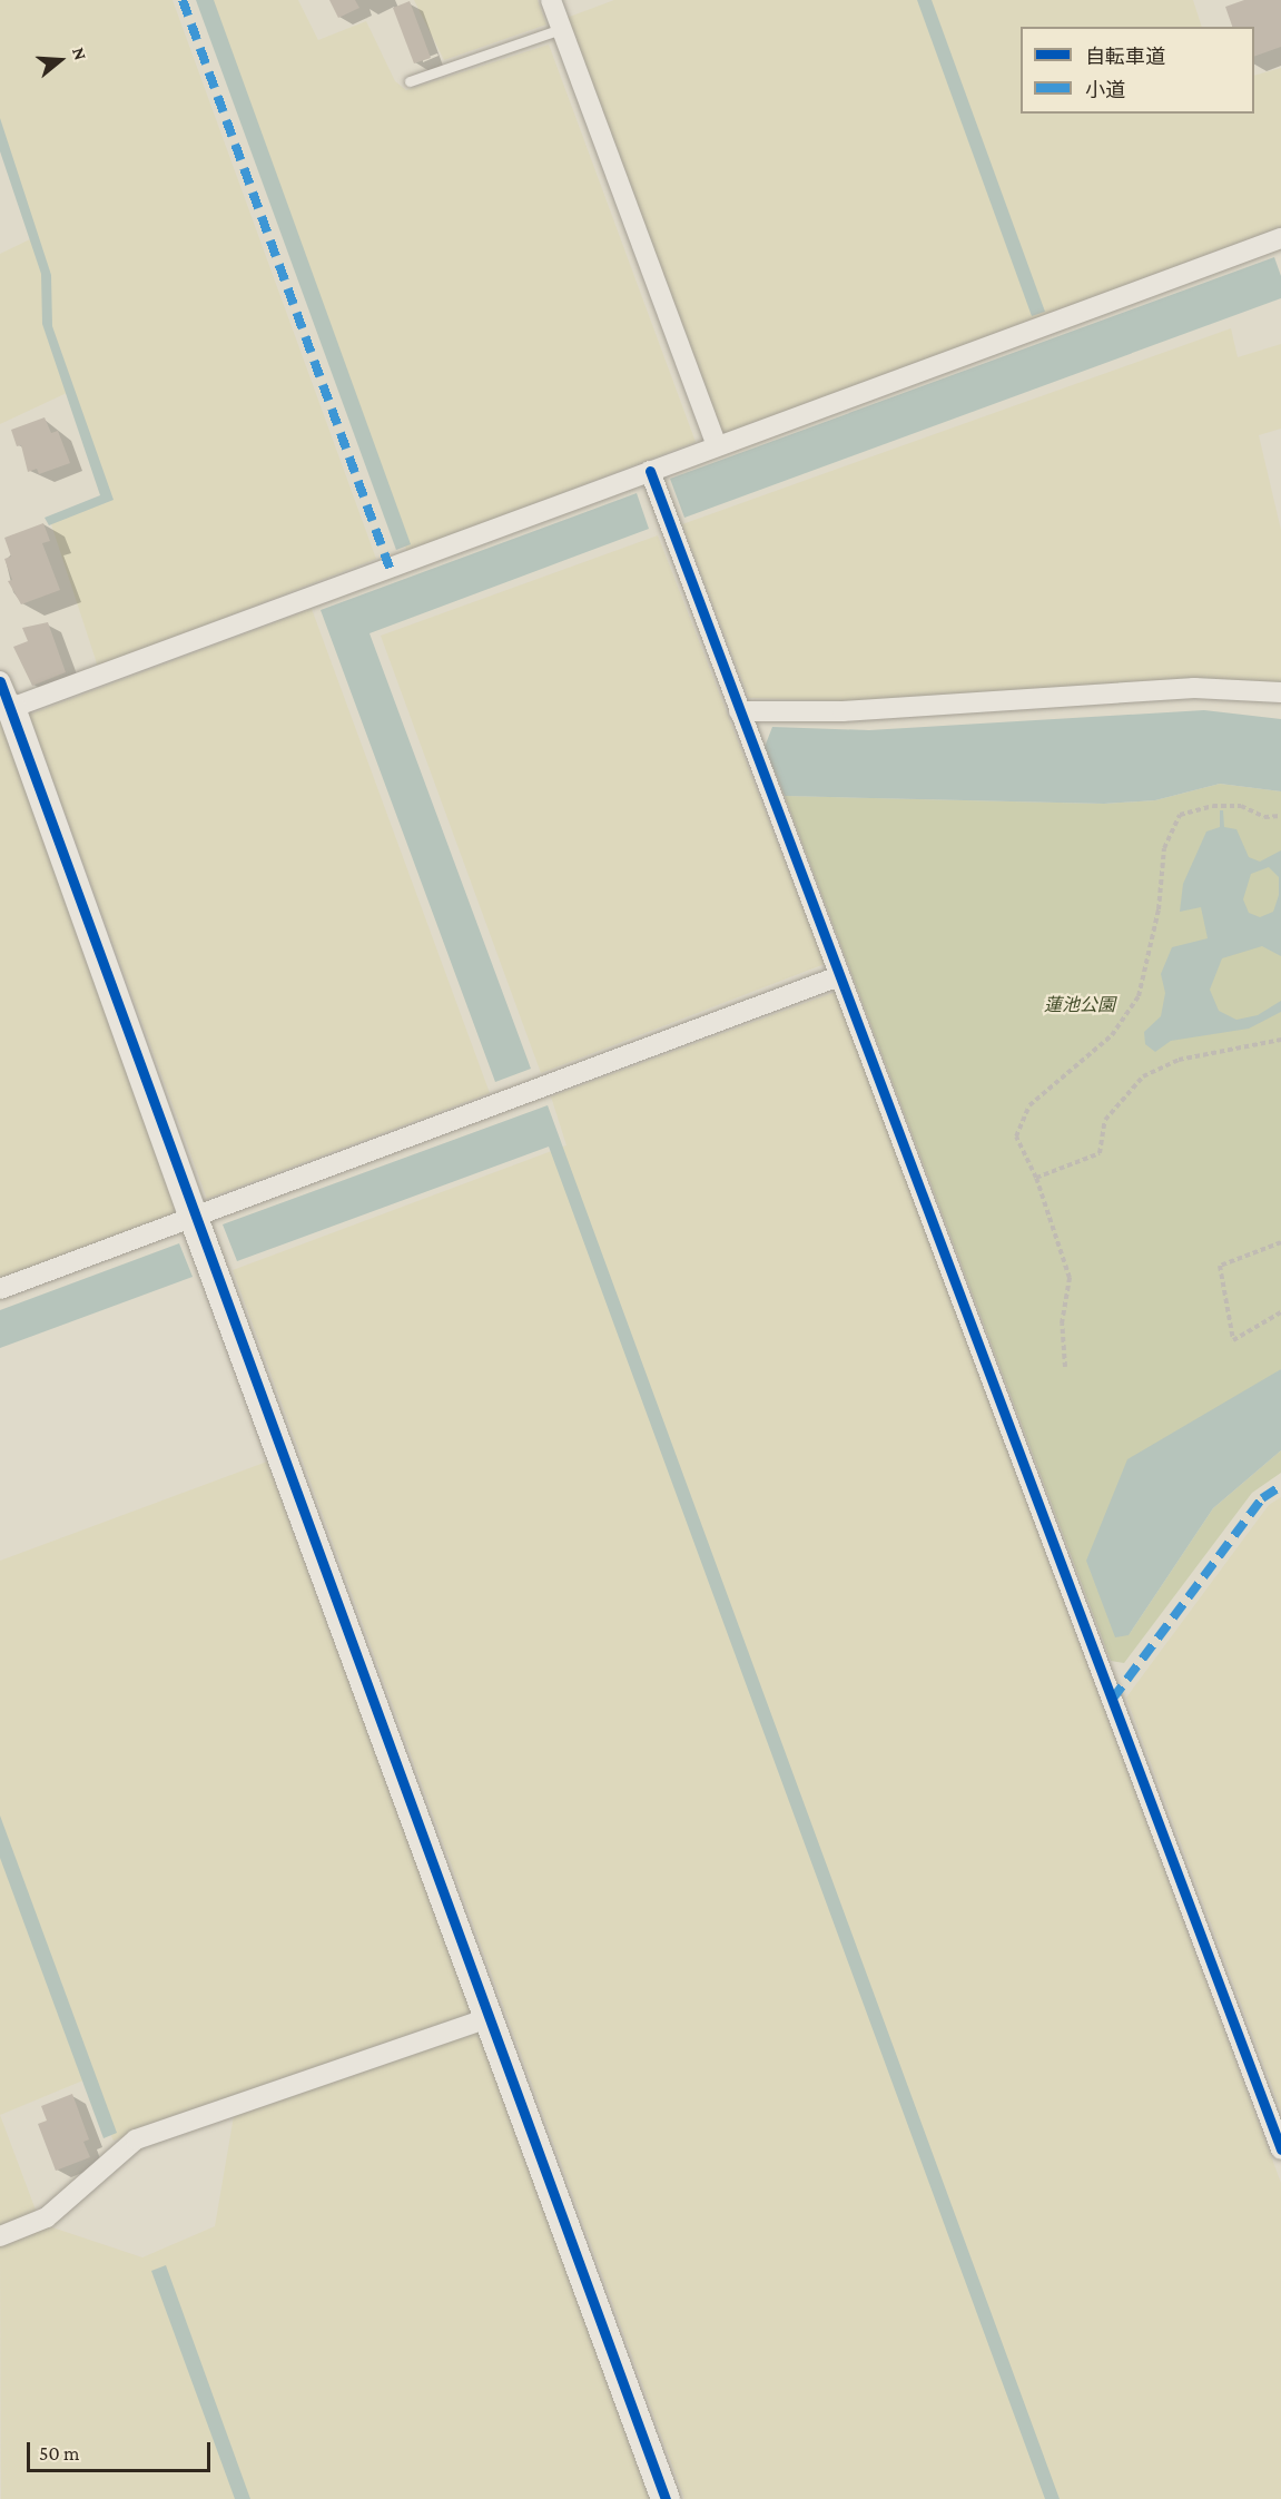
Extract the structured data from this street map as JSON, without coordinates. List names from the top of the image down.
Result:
{
  "parks": ["蓮池公園"],
  "legend": ["自転車道", "小道"],
  "scale_bar": "50 m",
  "north": "right"
}
